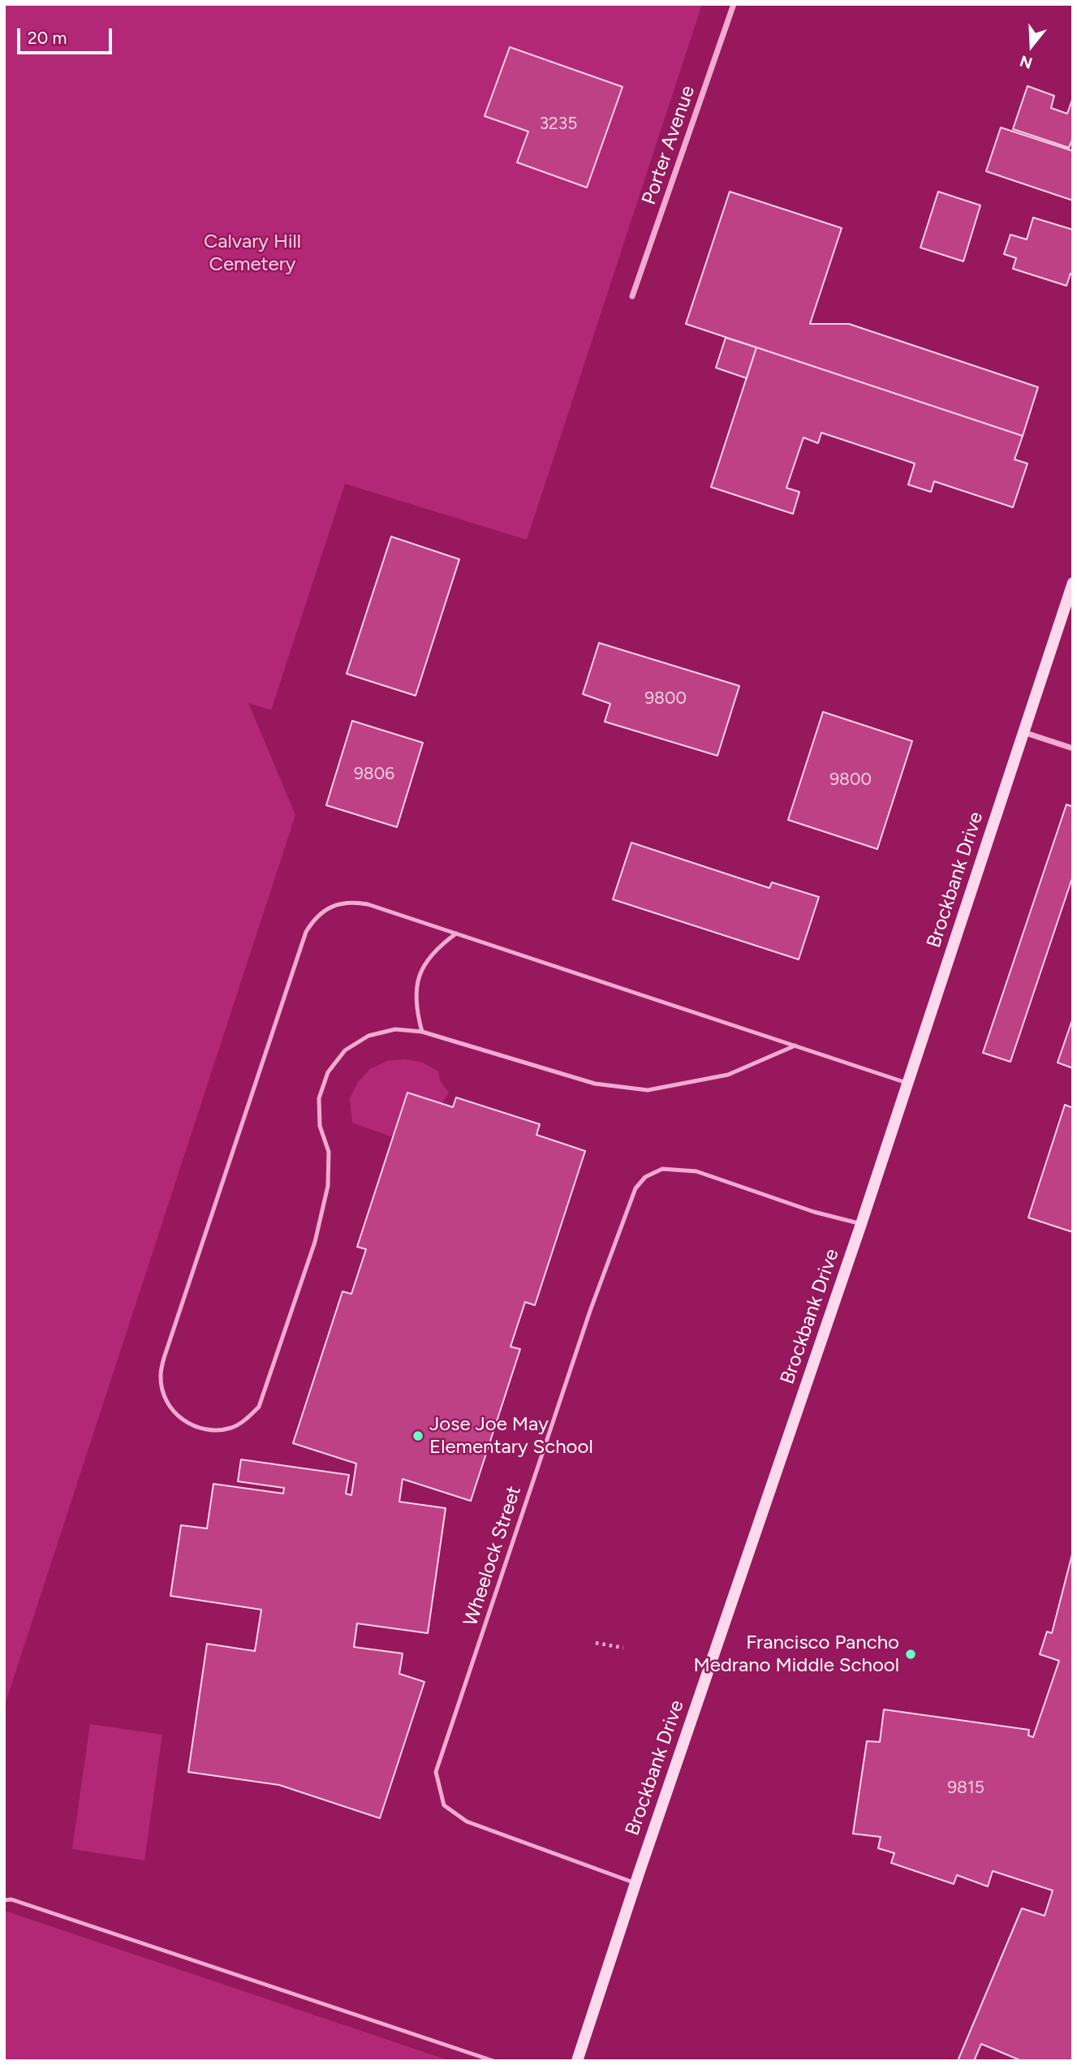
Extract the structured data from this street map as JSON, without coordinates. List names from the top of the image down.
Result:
{
  "streets": {
    "street": ["Porter Avenue", "Brockbank Drive"],
    "lane": ["Wheelock Street"]
  },
  "crossings": [
    ["Brockbank Drive", "Wheelock Street"]
  ],
  "parks": ["Calvary Hill Cemetery"],
  "places": ["Jose Joe May Elementary School", "Francisco Pancho Medrano Middle School"],
  "house_numbers": [
    "3235",
    "9800",
    "9806",
    "9800",
    "9815"
  ],
  "scale_bar": "20 m",
  "north": "bottom"
}
